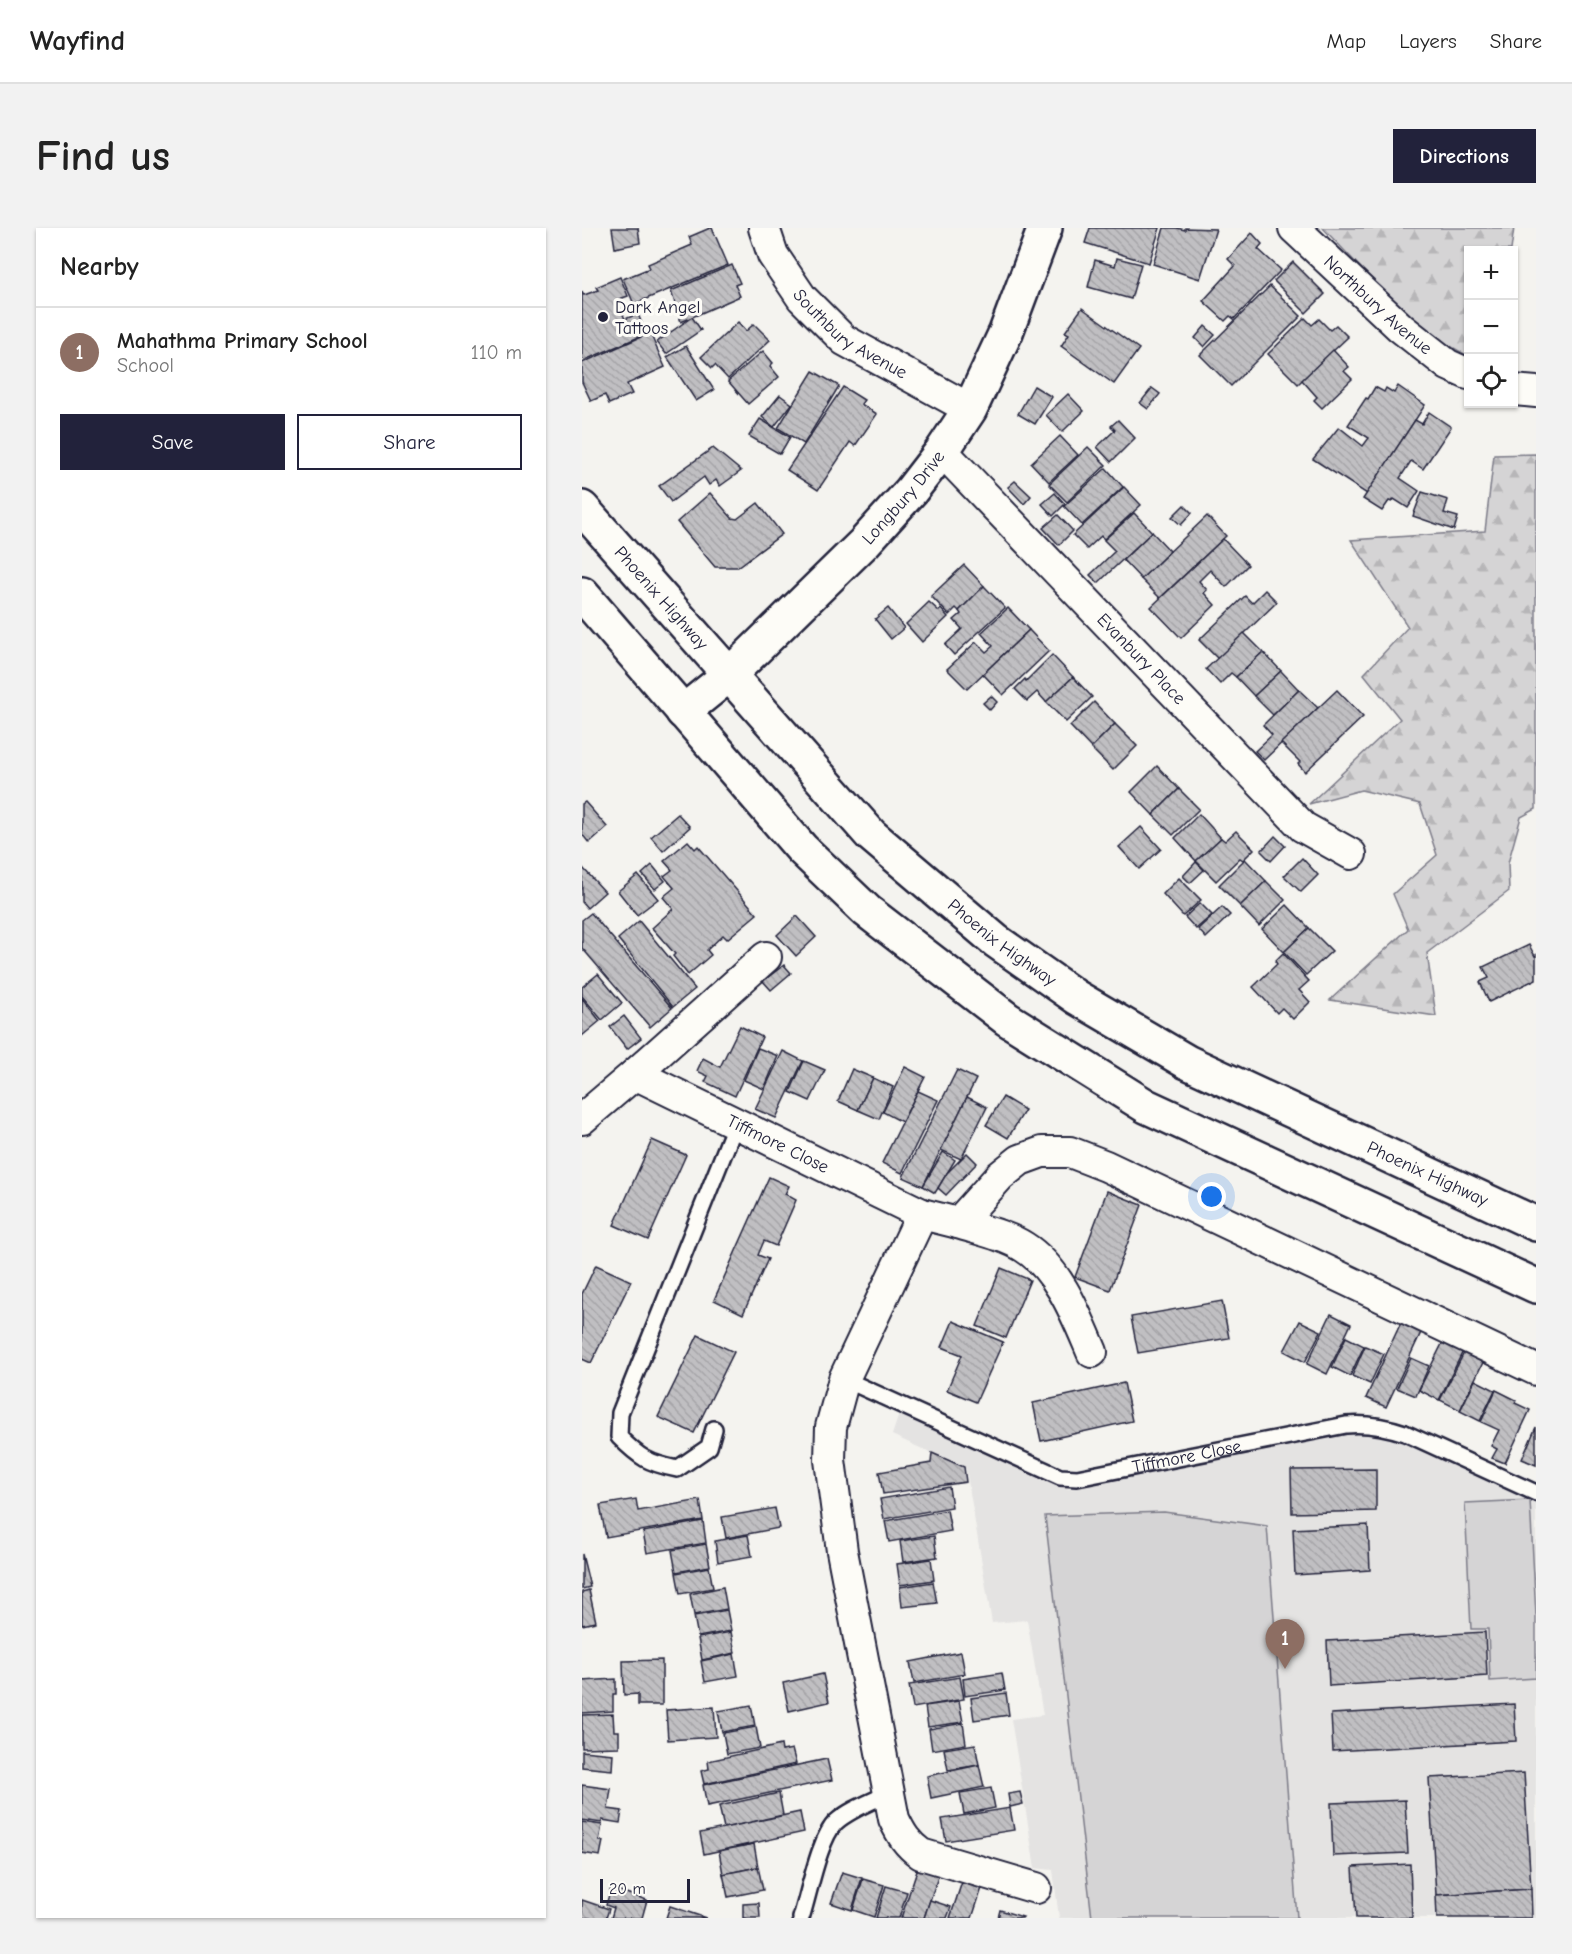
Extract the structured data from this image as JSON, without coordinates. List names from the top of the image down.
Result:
{
  "streets": {
    "main road": ["Longbury Drive", "Phoenix Highway"],
    "street": [
      "Northbury Avenue",
      "Southbury Avenue",
      "Evanbury Place",
      "Tiffmore Close"
    ]
  },
  "crossings": [
    ["Southbury Avenue", "Longbury Drive"],
    ["Longbury Drive", "Phoenix Highway"],
    ["Longbury Drive", "Evanbury Place"]
  ],
  "places": ["Dark Angel Tattoos"],
  "scale_bar": "20 m",
  "page": {
    "header": "Wayfind",
    "nav": ["Map", "Layers", "Share"],
    "buttons": [
      "Directions",
      ["Save", "Share"]
    ],
    "title": "Find us",
    "heading": "Nearby",
    "map_buttons": ["+", "−"],
    "list": [
      {
        "mark": "1",
        "name": "Mahathma Primary School",
        "note": "School",
        "value": "110 m"
      }
    ],
    "pins": "1",
    "scale": "20 m"
  }
}
